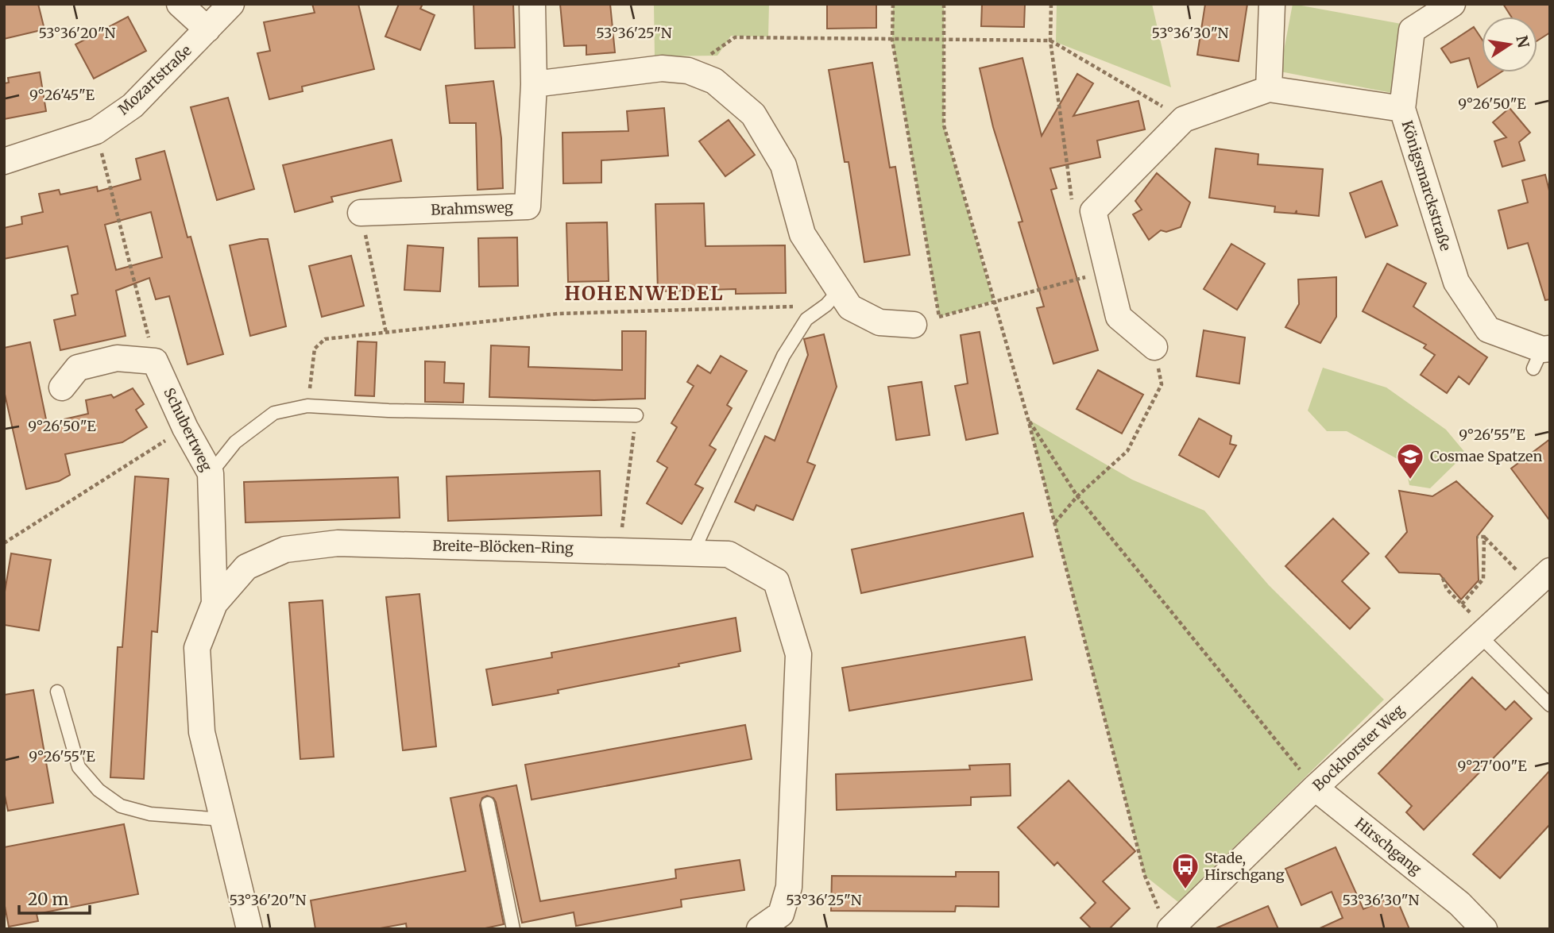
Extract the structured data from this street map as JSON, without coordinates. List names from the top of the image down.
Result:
{
  "streets": {
    "street": [
      "Mozartstraße",
      "Königsmarckstraße",
      "Brahmsweg",
      "Schubertweg",
      "Breite-Blöcken-Ring",
      "Bockhorster Weg",
      "Hirschgang"
    ]
  },
  "crossings": [
    ["Schubertweg", "Breite-Blöcken-Ring"],
    ["Bockhorster Weg", "Hirschgang"]
  ],
  "districts": ["HOHENWEDEL"],
  "places": {
    "school or university": ["Cosmae Spatzen"],
    "bus stop": ["Stade, Hirschgang"]
  },
  "scale_bar": "20 m",
  "north": "right",
  "coordinates": [
    "53°36'20\"N",
    "53°36'25\"N",
    "53°36'30\"N",
    "9°26'45\"E",
    "9°26'50\"E",
    "9°26'55\"E",
    "9°27'00\"E"
  ]
}
